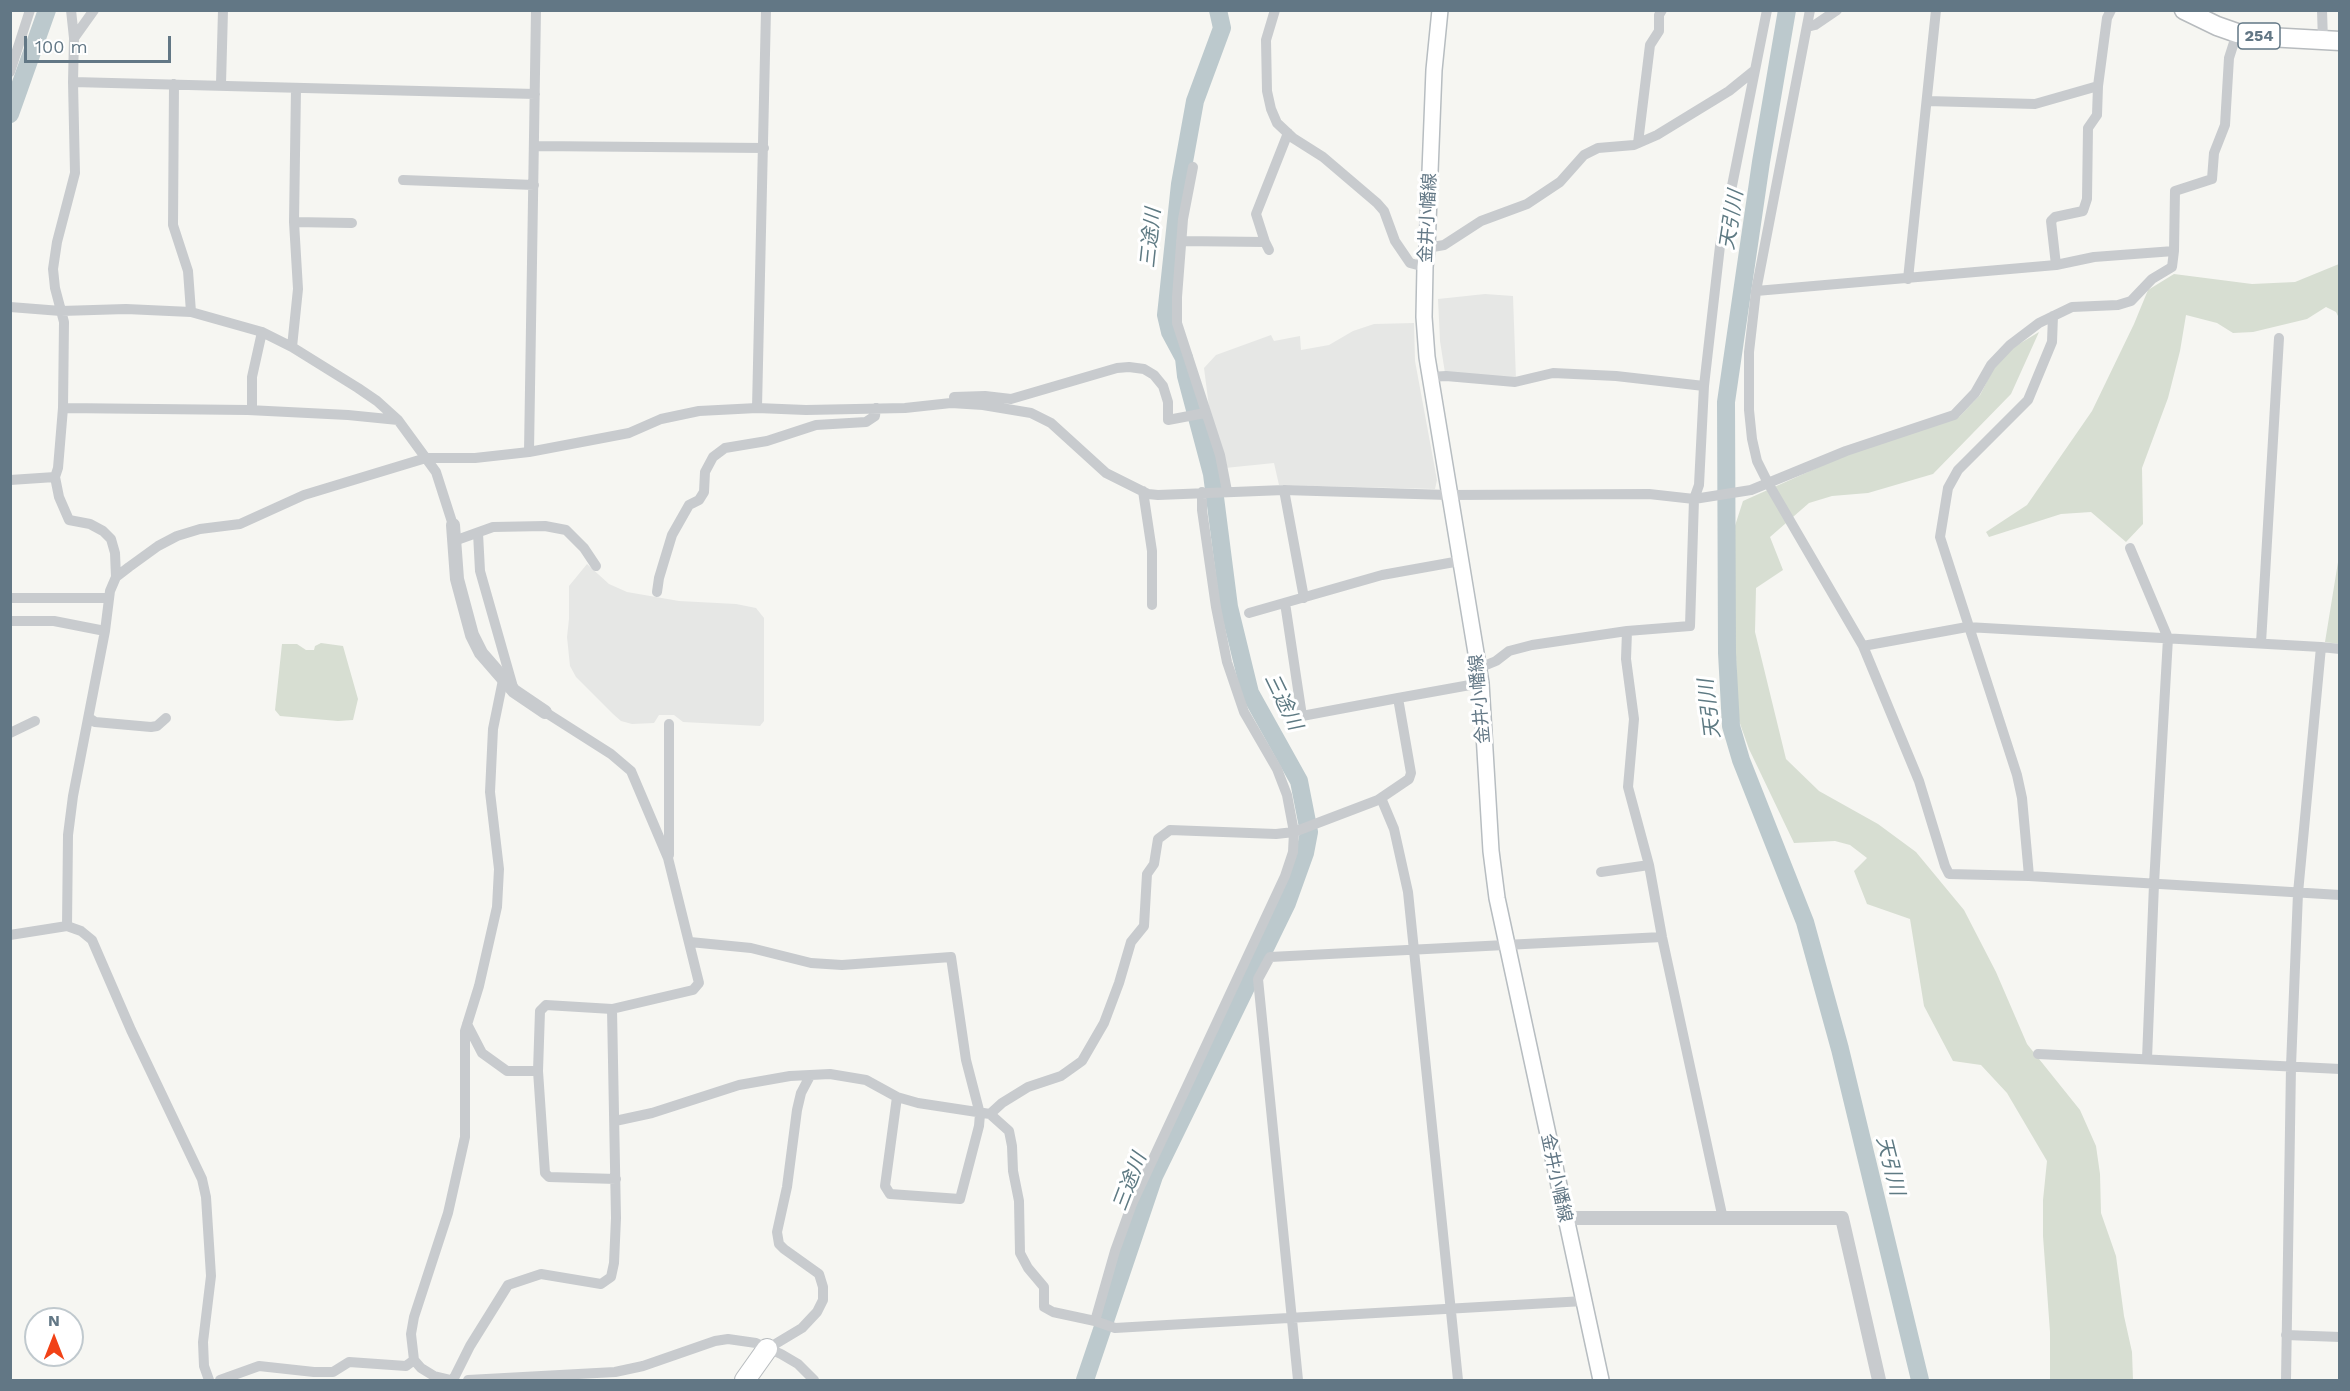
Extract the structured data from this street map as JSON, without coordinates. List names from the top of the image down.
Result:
{
  "streets": {
    "highway": ["254"],
    "main road": ["金井小幡線"]
  },
  "water": ["天引川", "三途川"],
  "scale_bar": "100 m",
  "north": "top"
}
